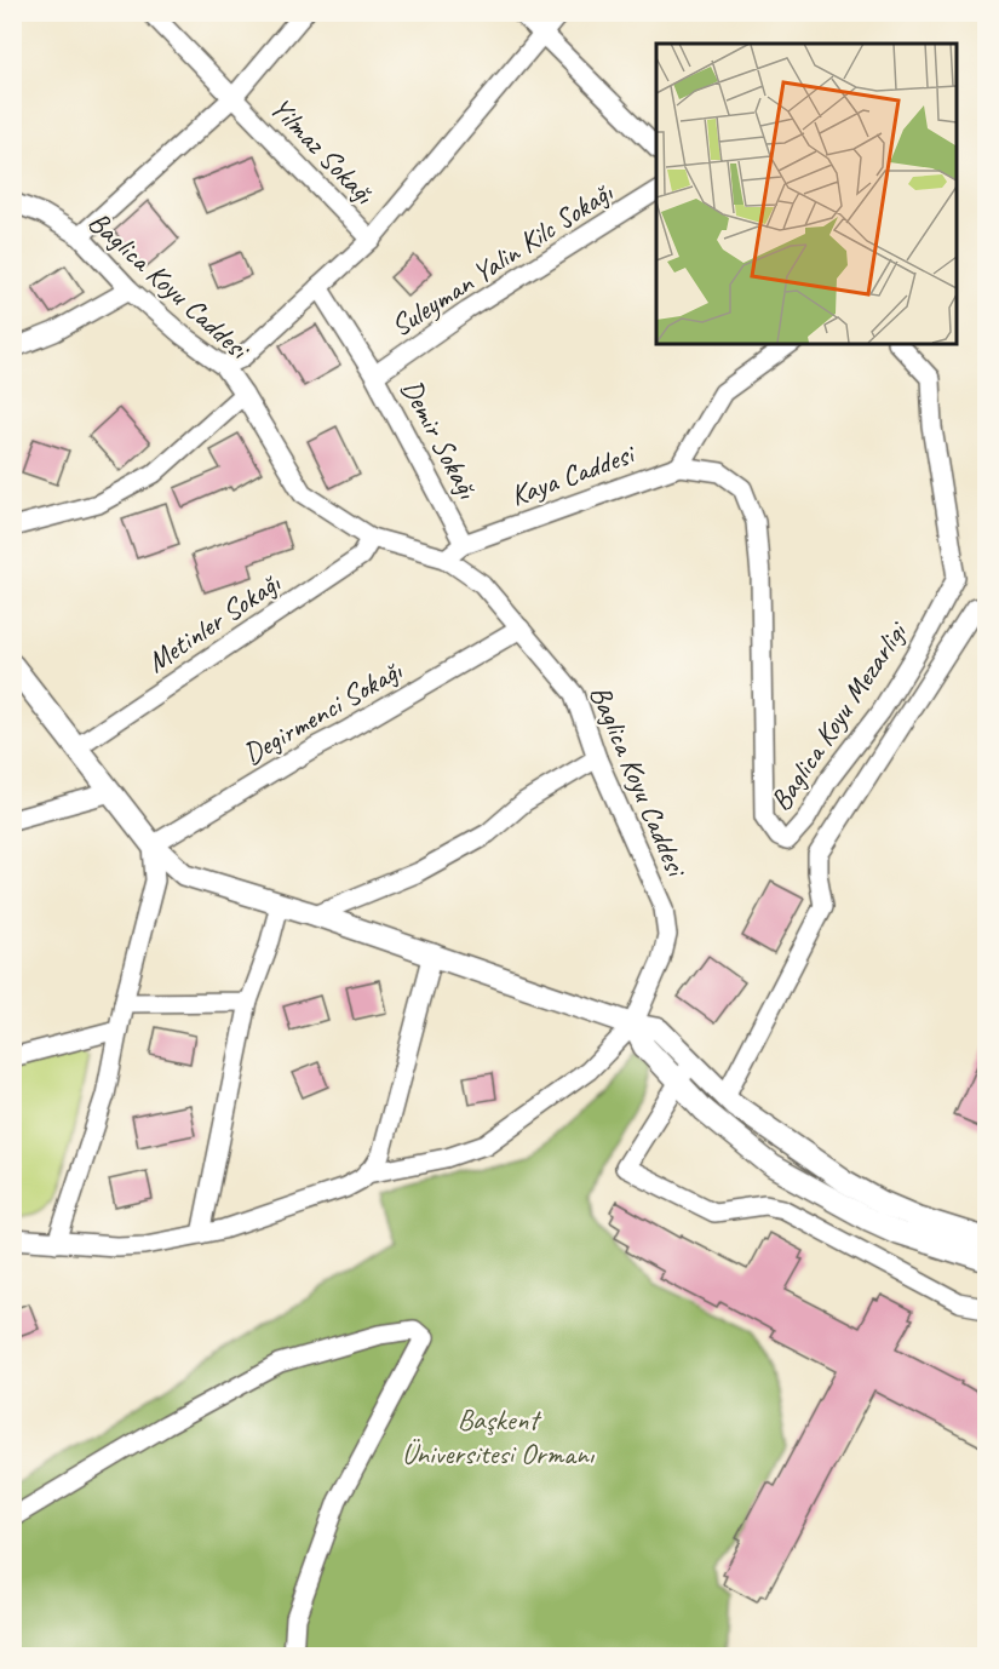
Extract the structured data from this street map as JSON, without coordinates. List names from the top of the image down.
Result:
{
  "streets": {
    "street": [
      "Yilmaz Sokağı",
      "Suleyman Yalin Kilc Sokağı",
      "Baglica Koyu Caddesi",
      "Demir Sokağı",
      "Kaya Caddesi",
      "Metinler Sokağı",
      "Degirmenci Sokağı",
      "Baglica Koyu Mezarligi"
    ]
  },
  "crossings": [
    ["Suleyman Yalin Kilc Sokağı", "Demir Sokağı"],
    ["Baglica Koyu Caddesi", "Kaya Caddesi"],
    ["Baglica Koyu Caddesi", "Metinler Sokağı"],
    ["Baglica Koyu Caddesi", "Degirmenci Sokağı"],
    ["Demir Sokağı", "Kaya Caddesi"],
    ["Kaya Caddesi", "Baglica Koyu Mezarligi"]
  ],
  "parks": ["Başkent Üniversitesi Ormanı"]
}
